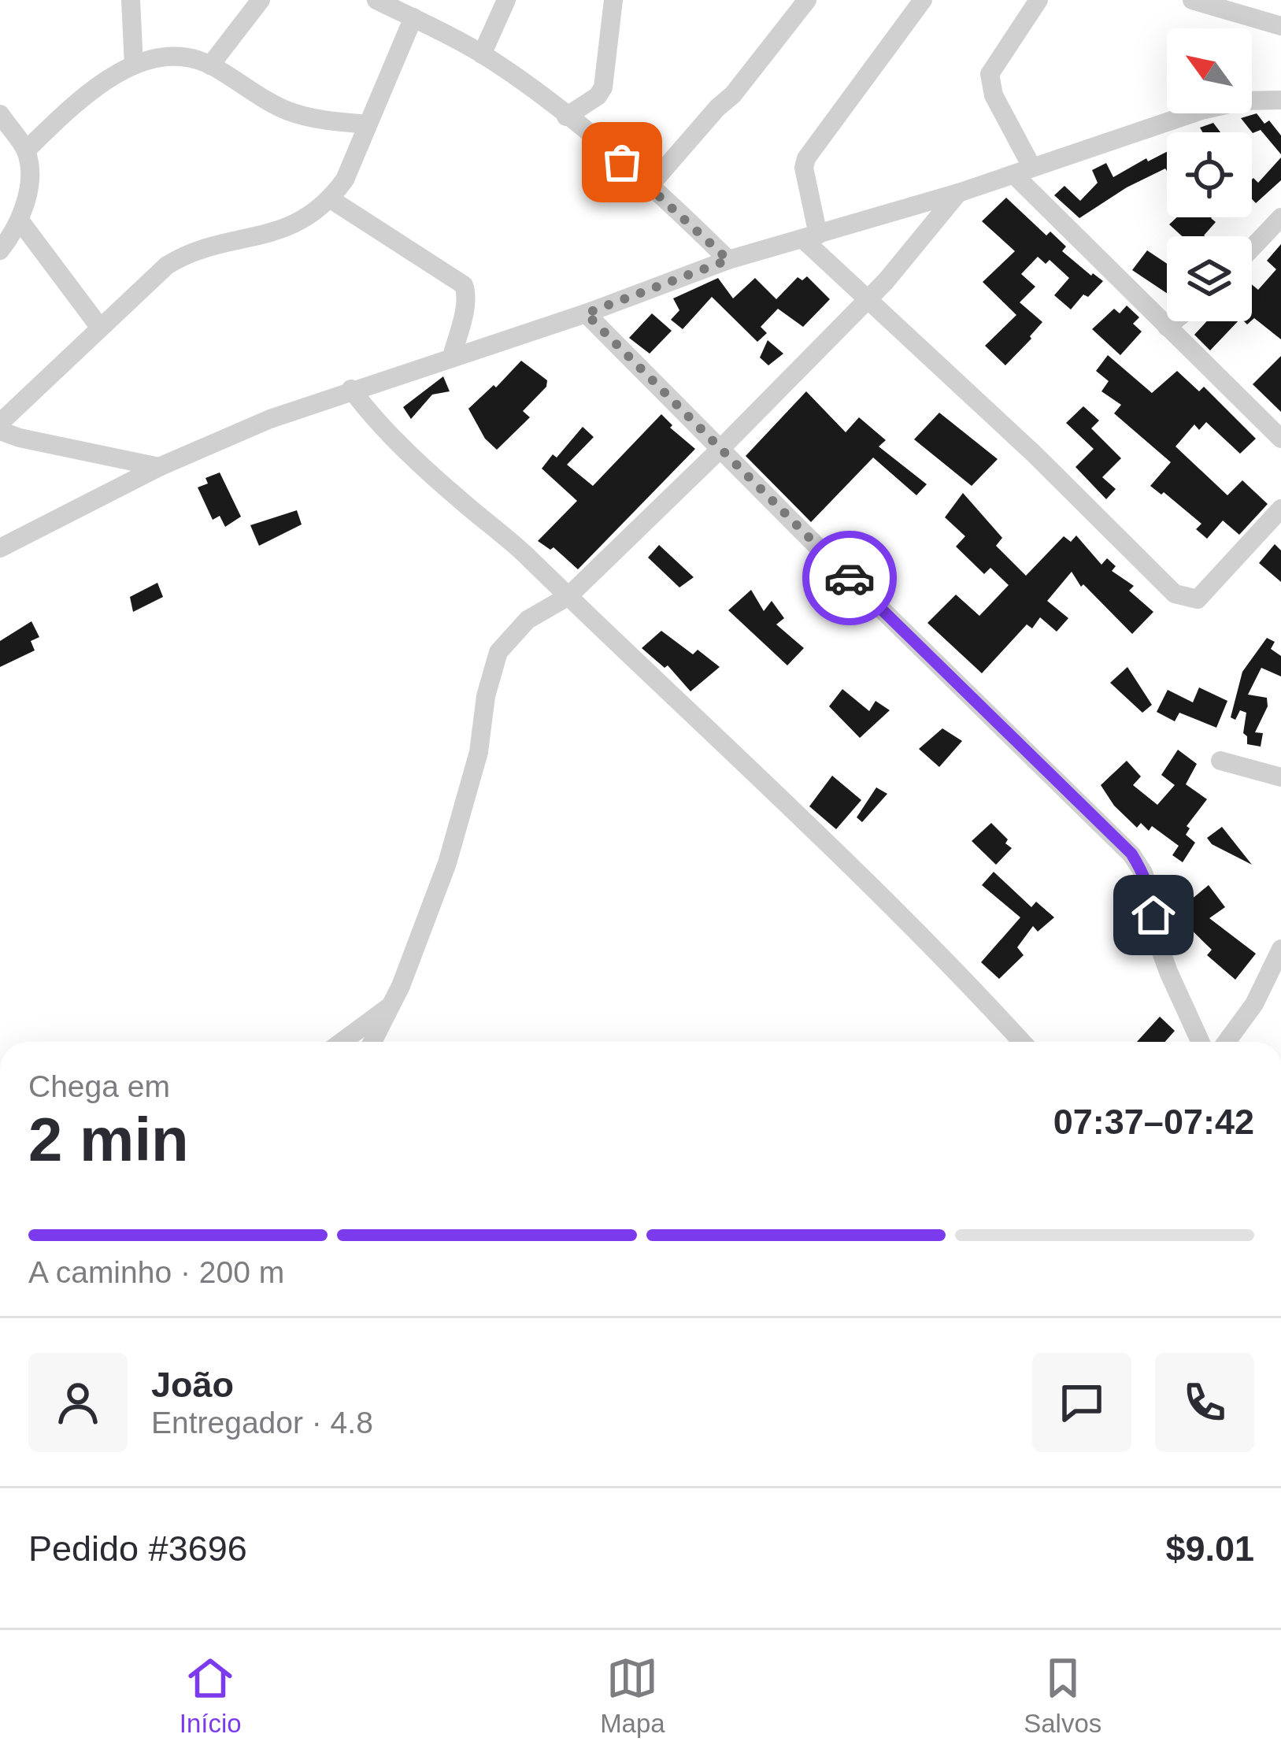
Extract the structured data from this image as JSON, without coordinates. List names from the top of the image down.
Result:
{
  "north": "top left",
  "page": {
    "heading": ["2 min", "Chega em", "07:37–07:42"],
    "panel": [
      "João",
      "Entregador · 4.8",
      "Pedido #3696",
      "$9.01"
    ],
    "bar": "A caminho · 200 m",
    "tabs": ["Início", "Mapa", "Salvos"]
  }
}
